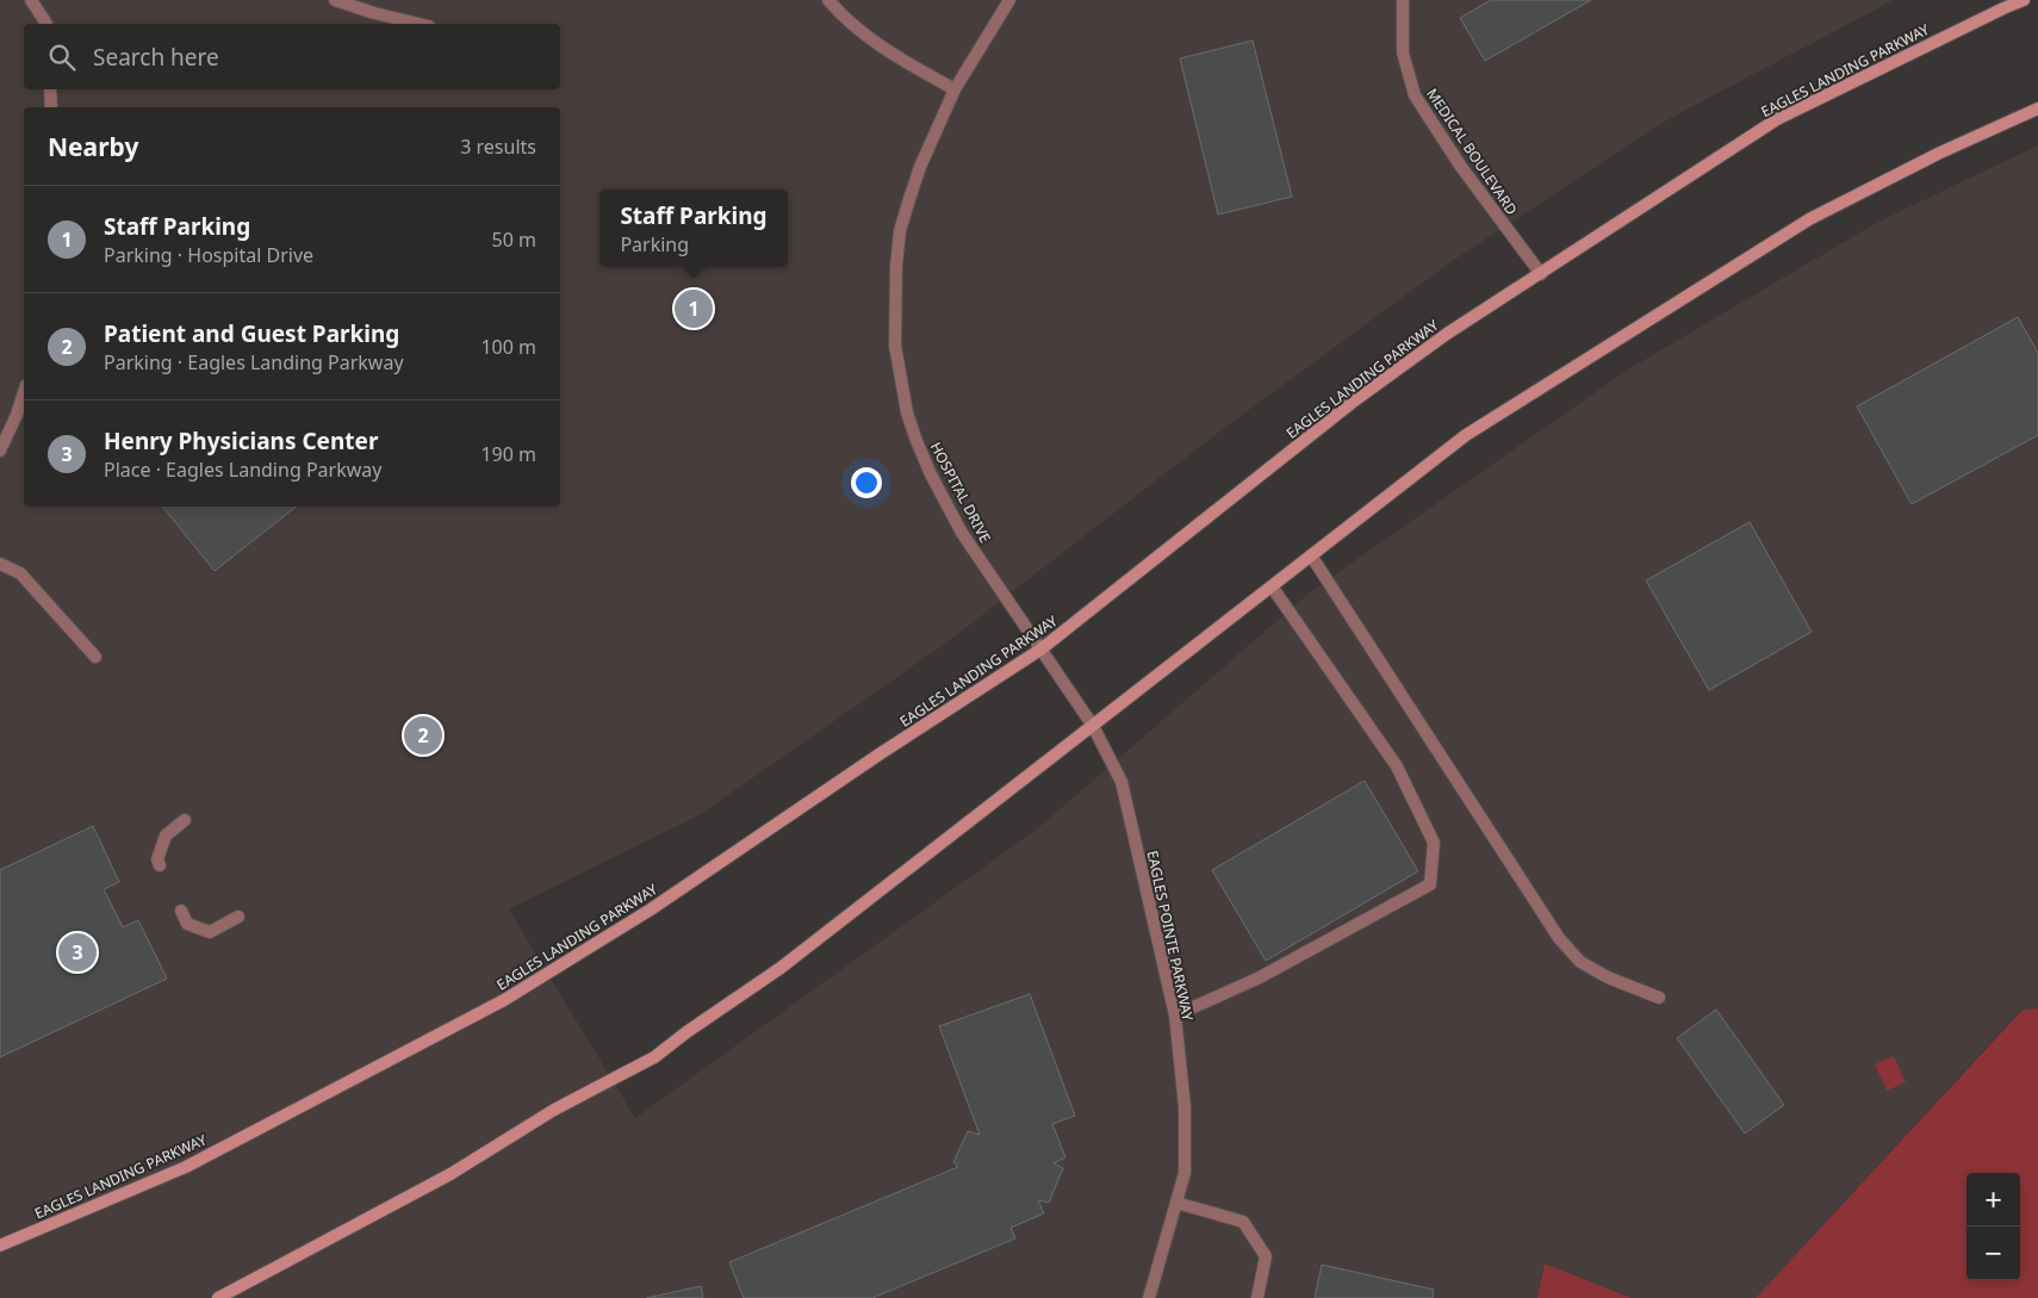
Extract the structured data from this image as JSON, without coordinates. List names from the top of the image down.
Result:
{
  "streets": {
    "main road": ["EAGLES LANDING PARKWAY"],
    "street": ["MEDICAL BOULEVARD", "HOSPITAL DRIVE", "EAGLES POINTE PARKWAY"]
  },
  "crossings": [
    ["EAGLES LANDING PARKWAY", "MEDICAL BOULEVARD"],
    ["EAGLES LANDING PARKWAY", "HOSPITAL DRIVE"],
    ["HOSPITAL DRIVE", "EAGLES POINTE PARKWAY"]
  ],
  "page": {
    "search": "Search here",
    "heading": ["Nearby", "3 results"],
    "list": [
      {
        "mark": "1",
        "name": "Staff Parking",
        "note": "Parking · Hospital Drive",
        "value": "50 m"
      },
      {
        "mark": "2",
        "name": "Patient and Guest Parking",
        "note": "Parking · Eagles Landing Parkway",
        "value": "100 m"
      },
      {
        "mark": "3",
        "name": "Henry Physicians Center",
        "note": "Place · Eagles Landing Parkway",
        "value": "190 m"
      }
    ],
    "popup": ["Staff Parking", "Parking"],
    "pins": ["1", "2", "3"],
    "map_buttons": ["+", "−"]
  }
}
